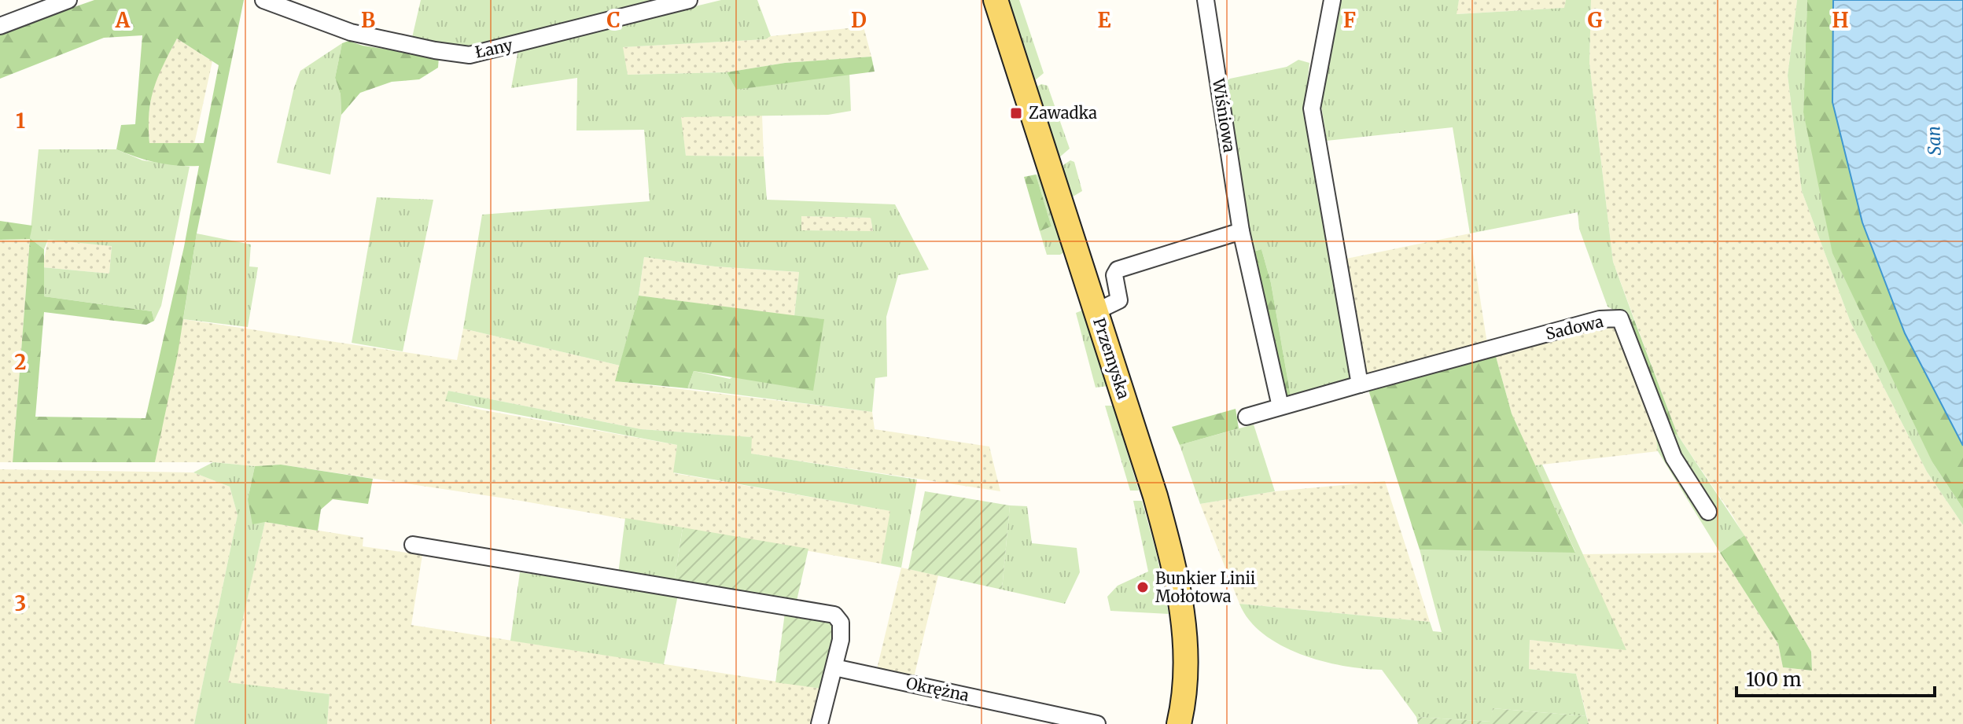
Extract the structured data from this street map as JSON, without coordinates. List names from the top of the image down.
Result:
{
  "streets": {
    "main road": ["Przemyska"],
    "street": [
      "Łany",
      "Wiśniowa",
      "Sadowa",
      "Okrężna"
    ]
  },
  "crossings": [
    ["Wiśniowa", "Sadowa"]
  ],
  "water": ["San"],
  "places": {
    "transit": ["Zawadka"],
    "other": ["Bunkier Linii Mołotowa"]
  },
  "scale_bar": "100 m",
  "grid": {
    "columns": [
      "A",
      "B",
      "C",
      "D",
      "E",
      "F",
      "G",
      "H"
    ],
    "rows": ["1", "2", "3"]
  }
}
